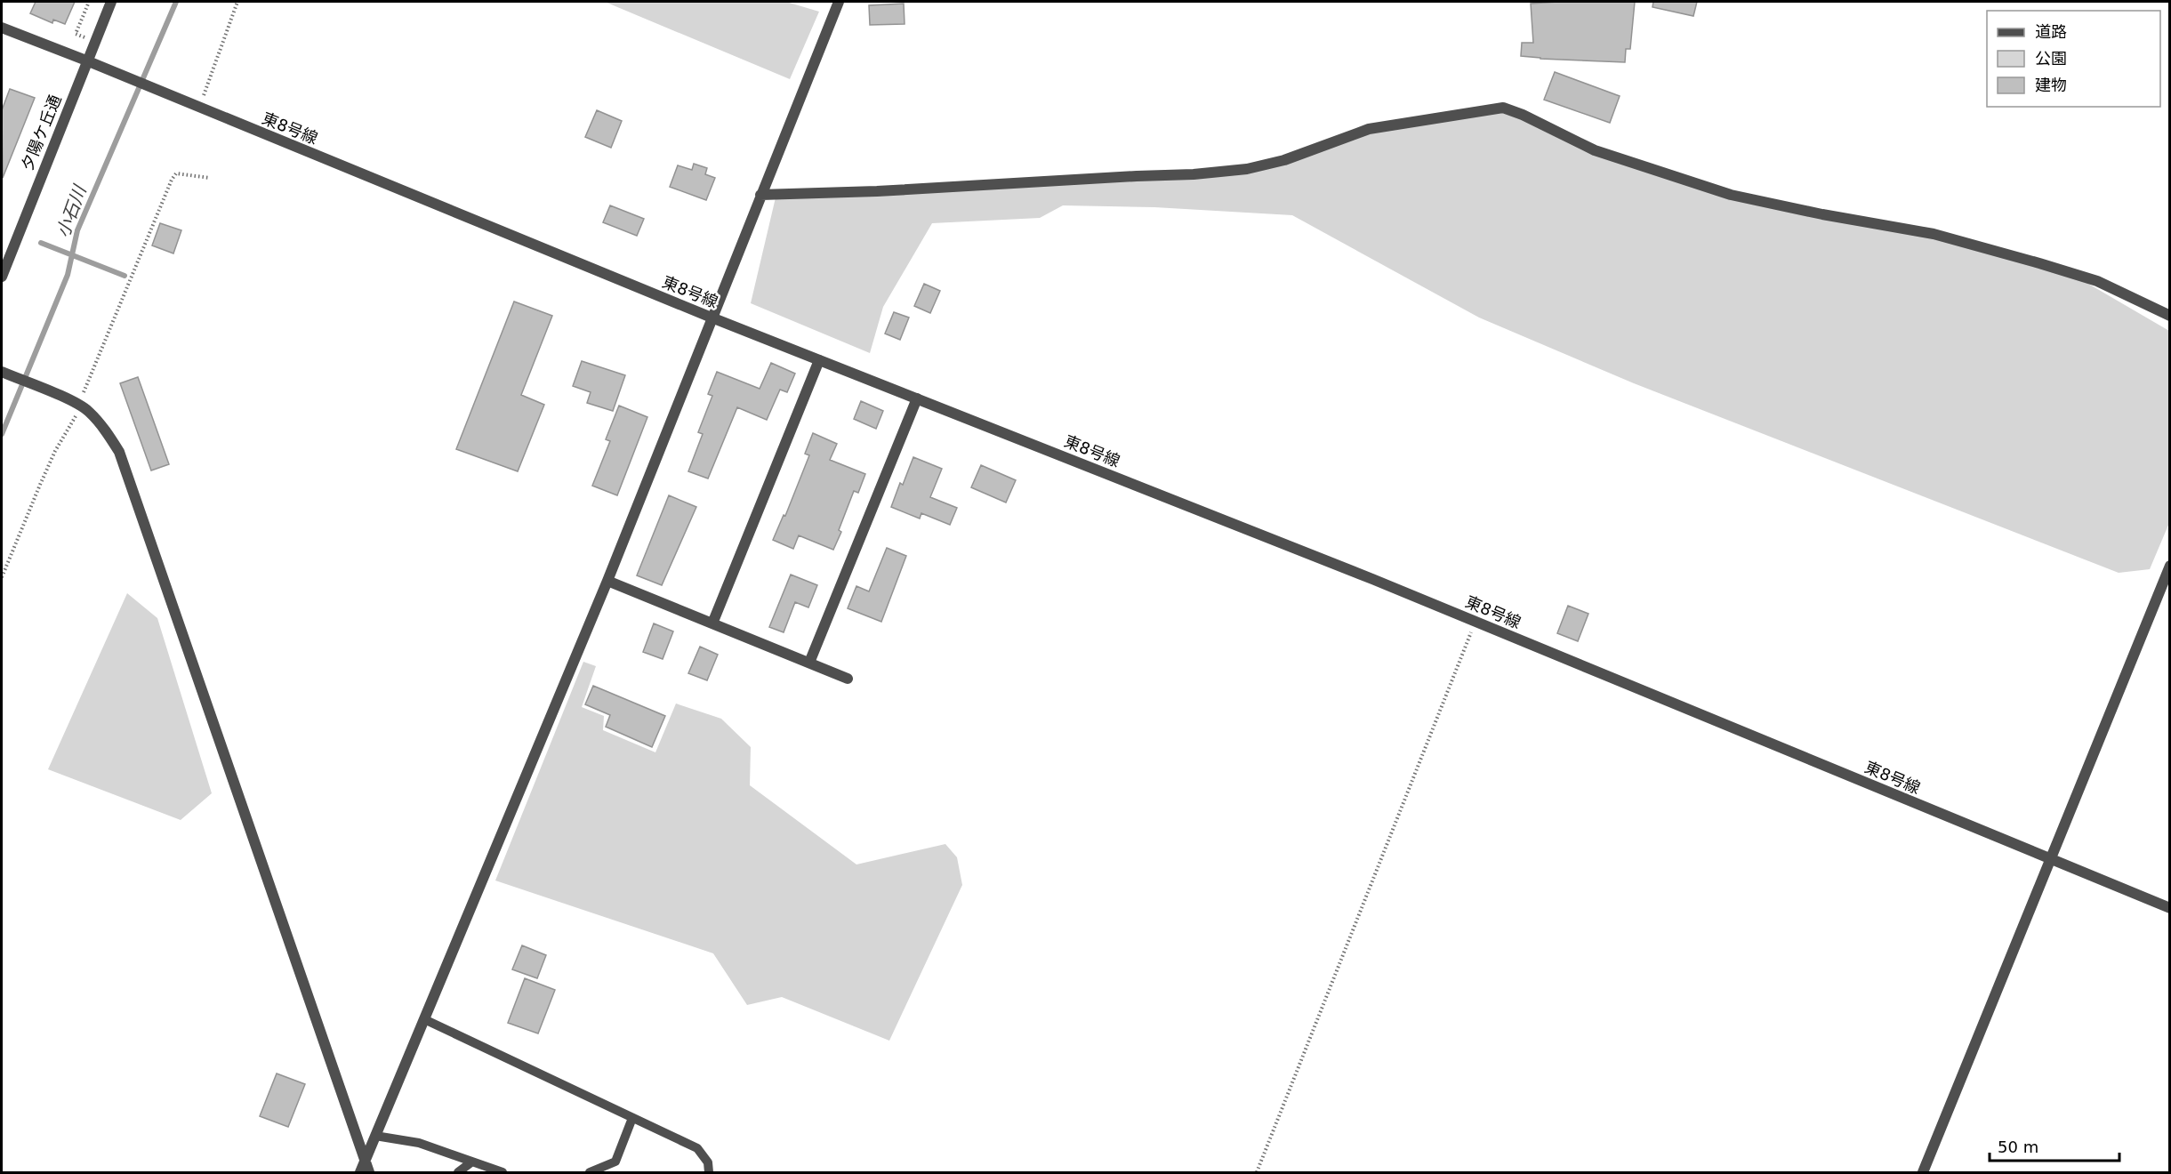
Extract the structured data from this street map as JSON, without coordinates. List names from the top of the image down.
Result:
{
  "streets": {
    "street": ["東8号線", "夕陽ケ丘通"]
  },
  "crossings": [
    ["東8号線", "夕陽ケ丘通"]
  ],
  "water": ["小石川"],
  "legend": ["道路", "公園", "建物"],
  "scale_bar": "50 m"
}
